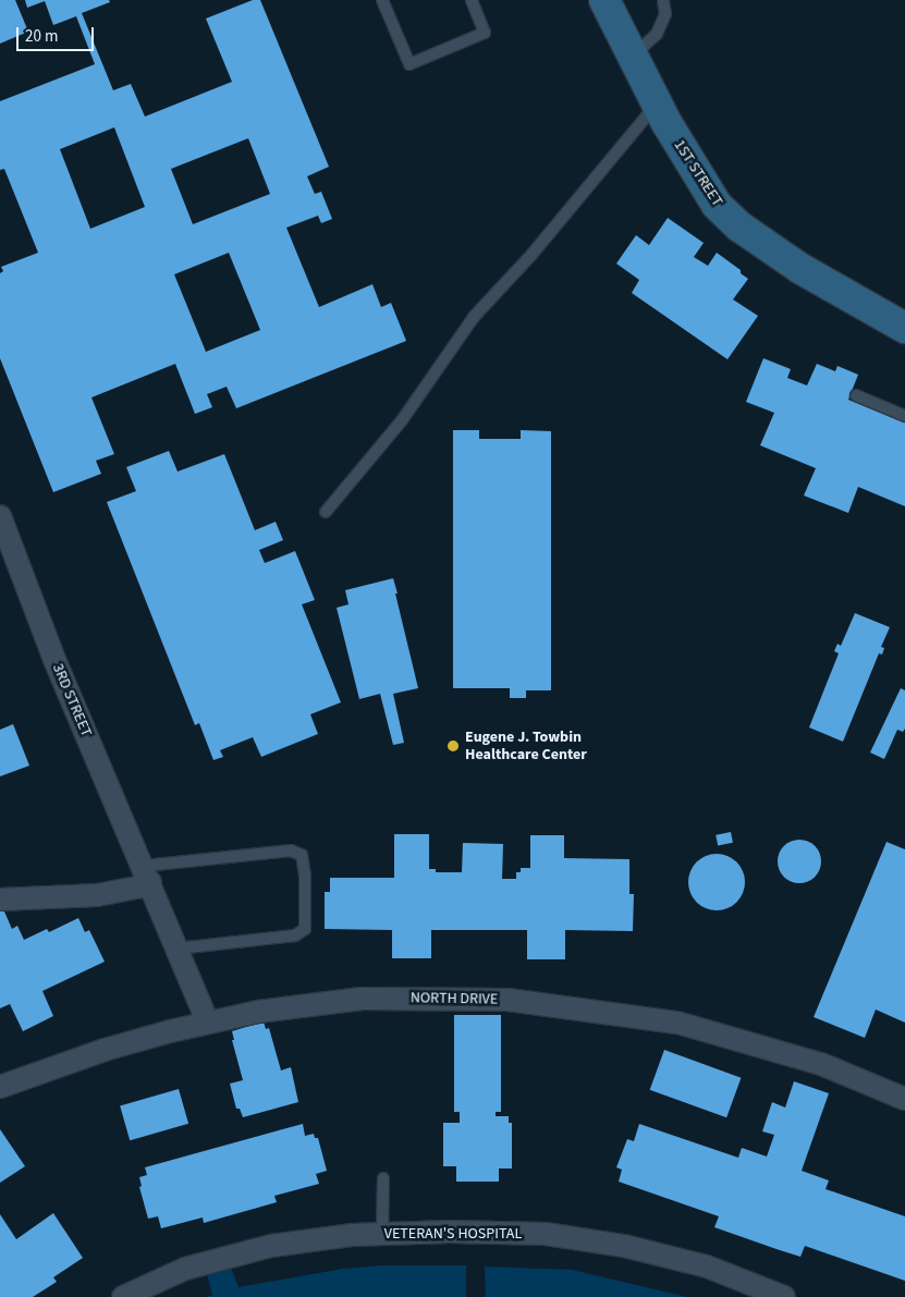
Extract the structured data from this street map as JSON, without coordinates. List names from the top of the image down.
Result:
{
  "streets": {
    "street": [
      "1ST STREET",
      "3RD STREET",
      "NORTH DRIVE",
      "VETERAN'S HOSPITAL"
    ]
  },
  "crossings": [
    ["3RD STREET", "NORTH DRIVE"]
  ],
  "places": ["Eugene J. Towbin Healthcare Center"],
  "scale_bar": "20 m"
}
